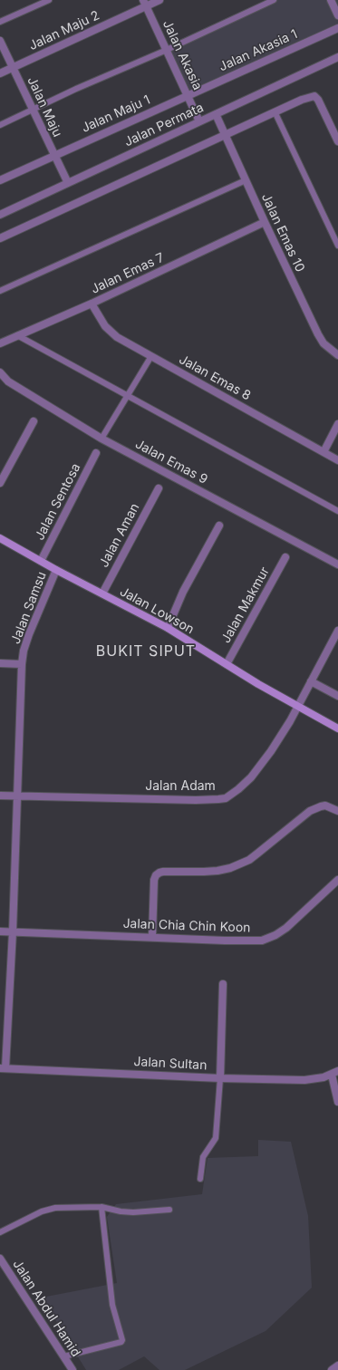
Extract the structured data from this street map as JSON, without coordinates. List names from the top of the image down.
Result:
{
  "streets": {
    "street": [
      "Jalan Maju 2",
      "Jalan Akasia 1",
      "Jalan Akasia",
      "Jalan Maju",
      "Jalan Maju 1",
      "Jalan Permata",
      "Jalan Emas 10",
      "Jalan Emas 7",
      "Jalan Emas 8",
      "Jalan Emas 9",
      "Jalan Sentosa",
      "Jalan Aman",
      "Jalan Makmur",
      "Jalan Samsu",
      "Jalan Lowson",
      "Jalan Adam",
      "Jalan Chia Chin Koon",
      "Jalan Sultan",
      "Jalan Abdul Hamid"
    ]
  },
  "crossings": [
    ["Jalan Maju 2", "Jalan Akasia"],
    ["Jalan Maju 2", "Jalan Maju"],
    ["Jalan Akasia 1", "Jalan Akasia"],
    ["Jalan Akasia 1", "Jalan Maju 1"],
    ["Jalan Akasia", "Jalan Maju 1"],
    ["Jalan Akasia", "Jalan Permata"],
    ["Jalan Maju", "Jalan Maju 1"],
    ["Jalan Maju", "Jalan Permata"],
    ["Jalan Permata", "Jalan Emas 10"],
    ["Jalan Emas 10", "Jalan Emas 7"],
    ["Jalan Emas 7", "Jalan Emas 8"],
    ["Jalan Sentosa", "Jalan Lowson"],
    ["Jalan Aman", "Jalan Lowson"],
    ["Jalan Makmur", "Jalan Lowson"],
    ["Jalan Samsu", "Jalan Lowson"],
    ["Jalan Samsu", "Jalan Adam"],
    ["Jalan Samsu", "Jalan Chia Chin Koon"],
    ["Jalan Samsu", "Jalan Sultan"],
    ["Jalan Lowson", "Jalan Adam"]
  ],
  "districts": ["BUKIT SIPUT"]
}
